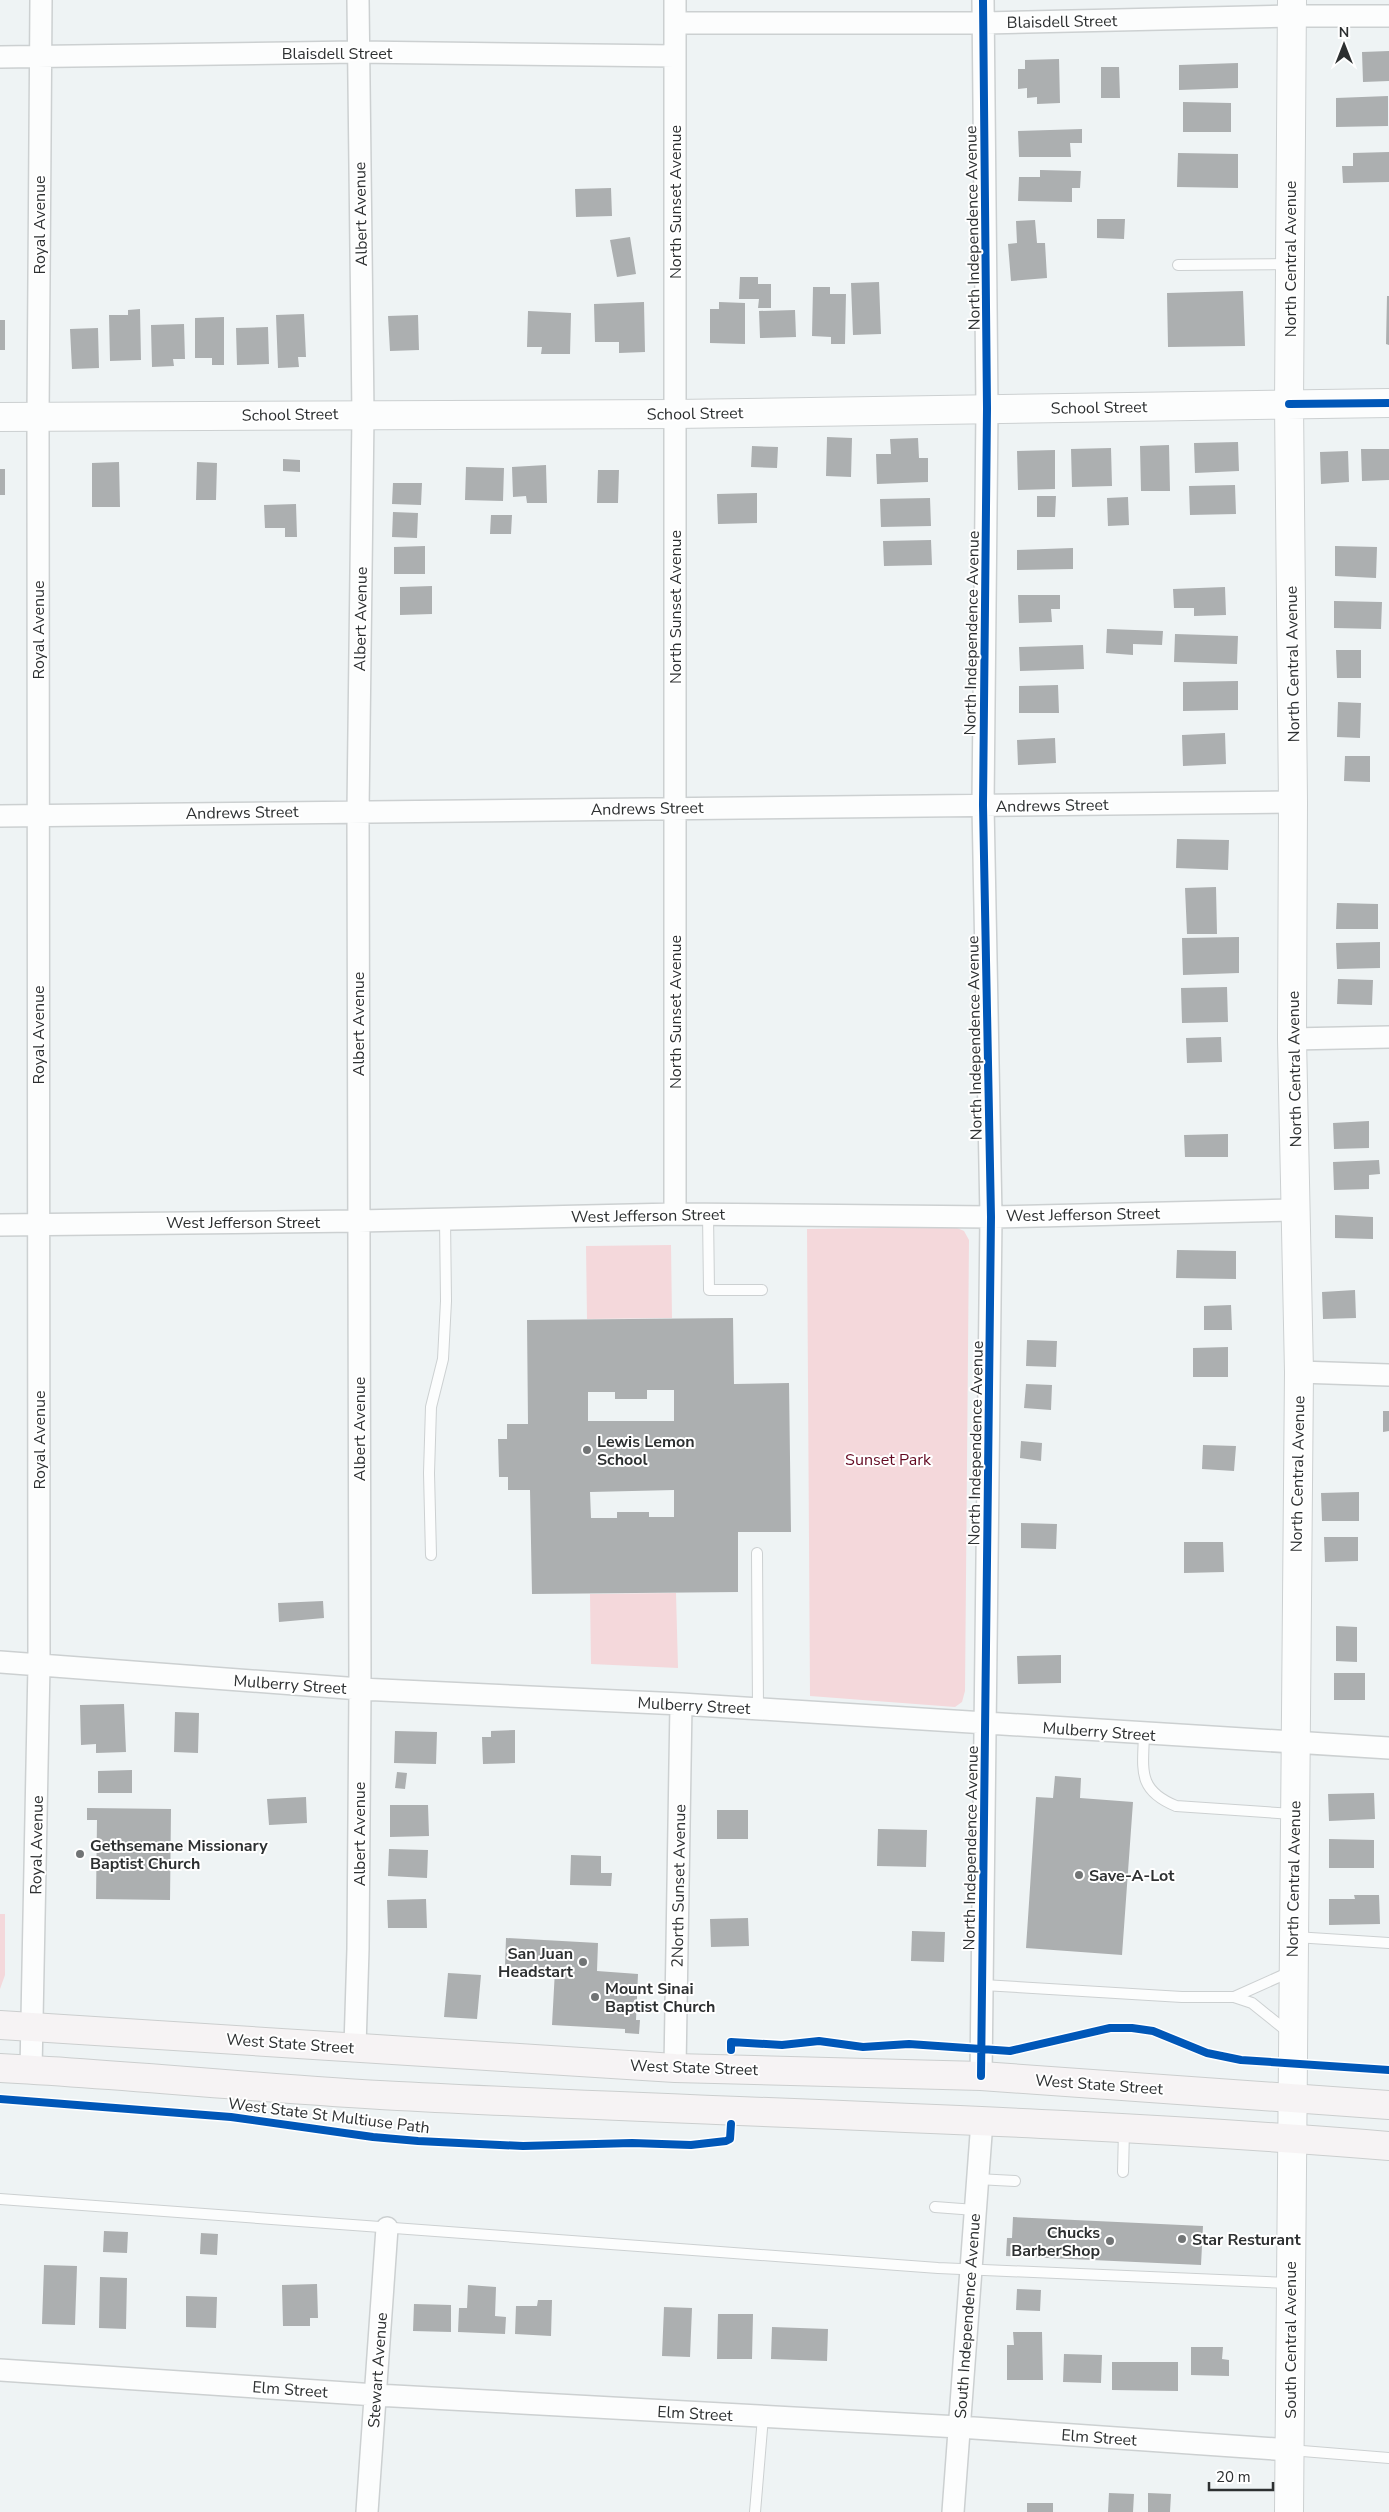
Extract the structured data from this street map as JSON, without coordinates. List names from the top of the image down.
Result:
{
  "streets": {
    "main road": [
      "North Central Avenue",
      "School Street",
      "West State Street",
      "South Central Avenue"
    ],
    "street": [
      "Blaisdell Street",
      "North Sunset Avenue",
      "Albert Avenue",
      "Royal Avenue",
      "North Independence Avenue",
      "Andrews Street",
      "West Jefferson Street",
      "Mulberry Street",
      "2North Sunset Avenue",
      "South Independence Avenue",
      "Stewart Avenue",
      "Elm Street"
    ],
    "cycle path": ["West State St Multiuse Path"]
  },
  "crossings": [
    ["Blaisdell Street", "North Sunset Avenue"],
    ["Blaisdell Street", "Albert Avenue"],
    ["Blaisdell Street", "Royal Avenue"],
    ["Blaisdell Street", "North Independence Avenue"],
    ["Blaisdell Street", "North Central Avenue"],
    ["North Sunset Avenue", "School Street"],
    ["North Sunset Avenue", "Andrews Street"],
    ["North Sunset Avenue", "West Jefferson Street"],
    ["Albert Avenue", "School Street"],
    ["Albert Avenue", "Andrews Street"],
    ["Albert Avenue", "West Jefferson Street"],
    ["Albert Avenue", "Mulberry Street"],
    ["Albert Avenue", "West State Street"],
    ["Royal Avenue", "School Street"],
    ["Royal Avenue", "Andrews Street"],
    ["Royal Avenue", "West Jefferson Street"],
    ["Royal Avenue", "Mulberry Street"],
    ["Royal Avenue", "West State Street"],
    ["North Independence Avenue", "School Street"],
    ["North Independence Avenue", "Andrews Street"],
    ["North Independence Avenue", "West Jefferson Street"],
    ["North Independence Avenue", "Mulberry Street"],
    ["North Independence Avenue", "West State Street"],
    ["North Central Avenue", "School Street"],
    ["North Central Avenue", "Andrews Street"],
    ["North Central Avenue", "West Jefferson Street"],
    ["North Central Avenue", "Mulberry Street"],
    ["North Central Avenue", "West State Street"],
    ["North Central Avenue", "South Central Avenue"],
    ["Mulberry Street", "2North Sunset Avenue"],
    ["2North Sunset Avenue", "West State Street"],
    ["South Independence Avenue", "Elm Street"],
    ["South Central Avenue", "Elm Street"],
    ["Stewart Avenue", "Elm Street"]
  ],
  "parks": ["Sunset Park"],
  "places": [
    "Lewis Lemon School",
    "Gethsemane Missionary Baptist Church",
    "Save-A-Lot",
    "San Juan Headstart",
    "Mount Sinai Baptist Church",
    "Star Resturant",
    "Chucks BarberShop"
  ],
  "scale_bar": "20 m",
  "north": "top"
}
